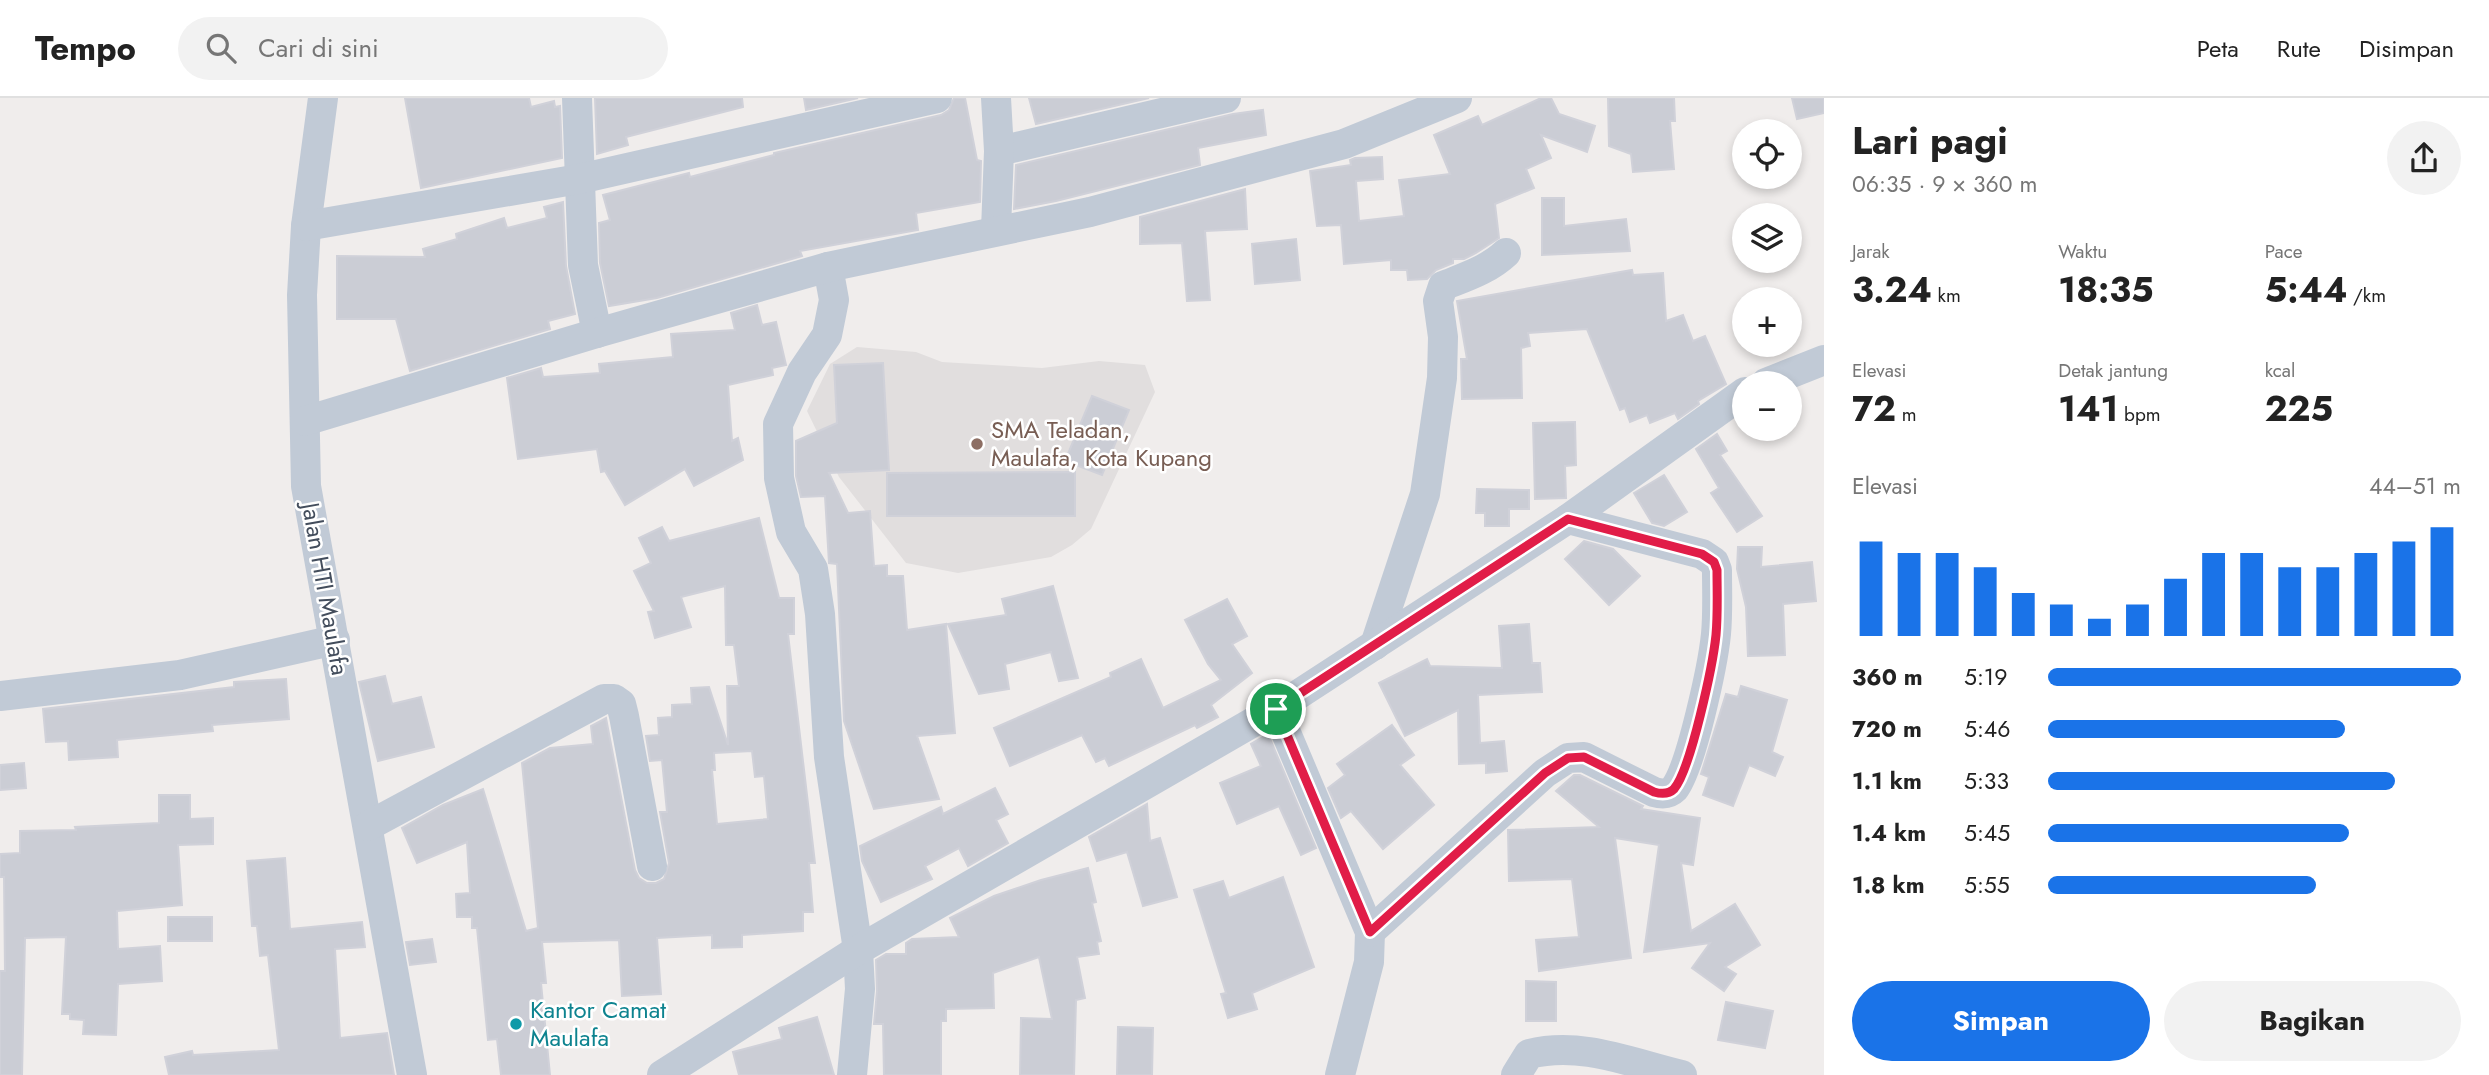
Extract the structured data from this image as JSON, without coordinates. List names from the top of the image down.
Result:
{
  "streets": {
    "street": ["Jalan HTI Maulafa"]
  },
  "places": ["SMA Teladan, Maulafa, Kota Kupang", "Kantor Camat Maulafa"],
  "page": {
    "header": "Tempo",
    "search": "Cari di sini",
    "nav": ["Peta", "Rute", "Disimpan"],
    "heading": ["Lari pagi", "06:35 · 9 × 360 m"],
    "map_buttons": ["+", "−"],
    "stats": [
      ["Jarak", "3.24 km"],
      ["Waktu", "18:35"],
      ["Pace", "5:44 /km"],
      ["Elevasi", "72 m"],
      ["Detak jantung", "141 bpm"],
      ["kcal", "225"]
    ],
    "chart": ["Elevasi", "44–51 m"],
    "list": [
      {
        "name": "360 m",
        "note": "5:19"
      },
      {
        "name": "720 m",
        "note": "5:46"
      },
      {
        "name": "1.1 km",
        "note": "5:33"
      },
      {
        "name": "1.4 km",
        "note": "5:45"
      },
      {
        "name": "1.8 km",
        "note": "5:55"
      }
    ],
    "buttons": ["Simpan", "Bagikan"]
  }
}
